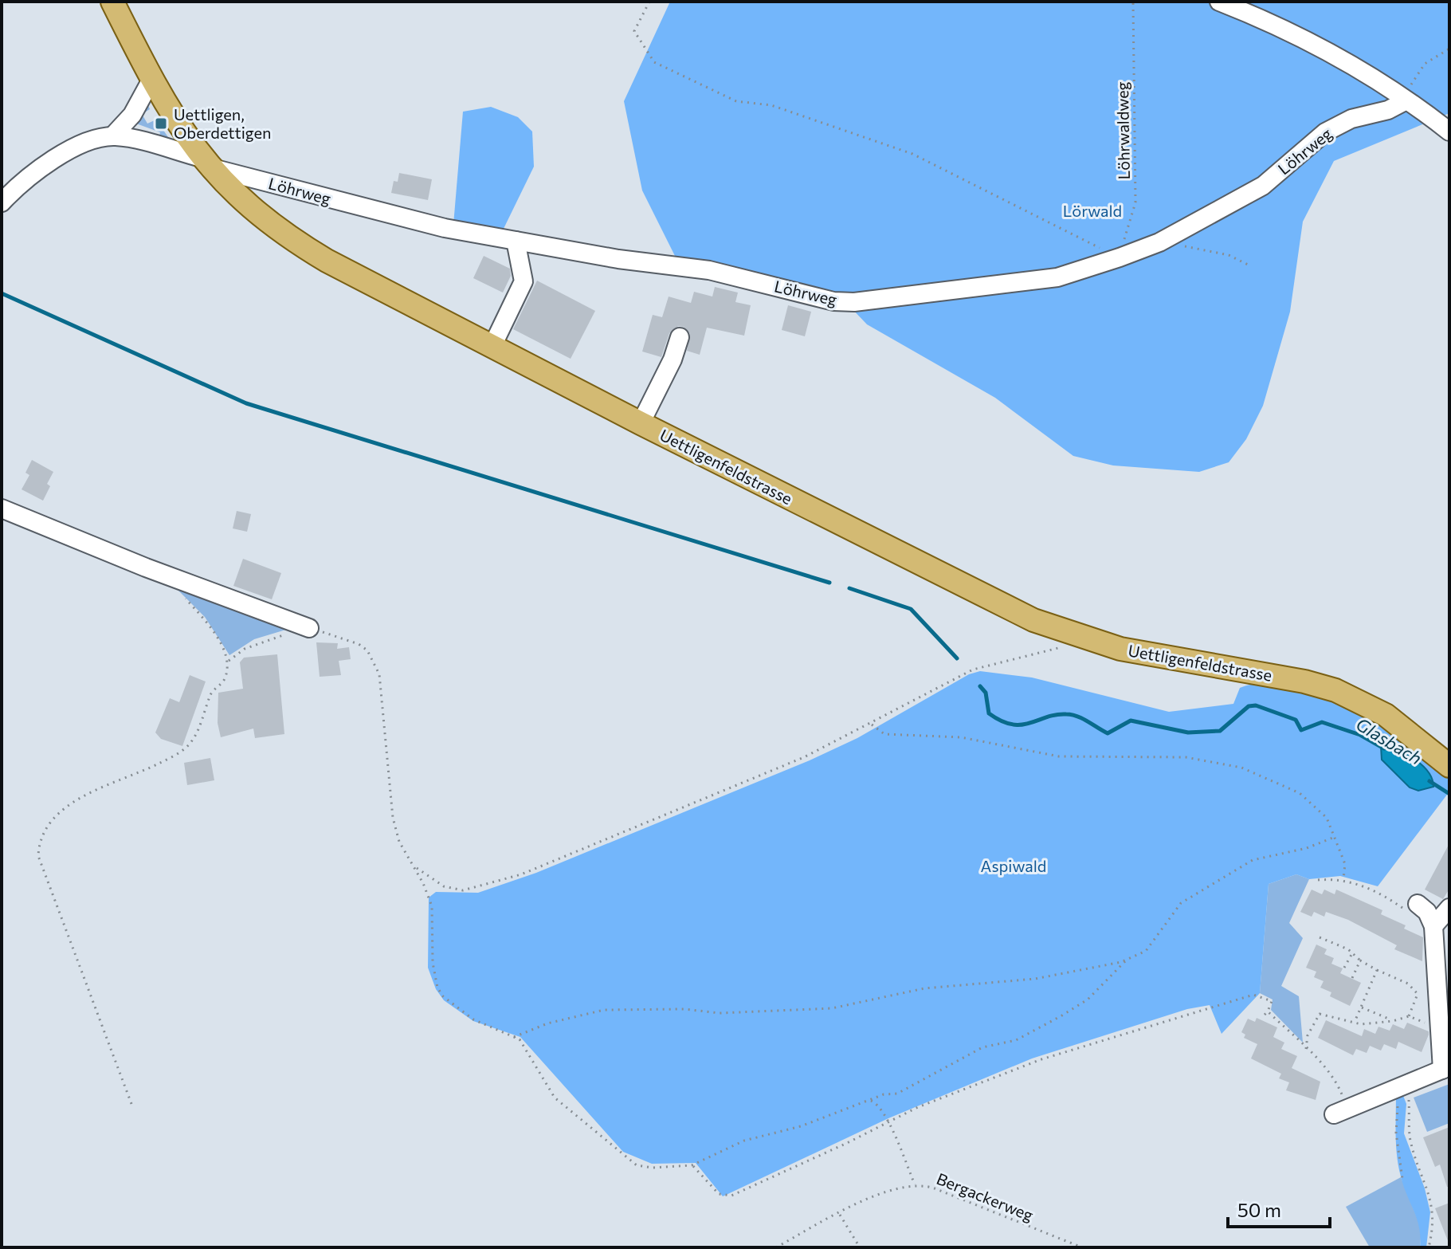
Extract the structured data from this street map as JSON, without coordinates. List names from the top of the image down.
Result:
{
  "streets": {
    "main road": ["Uettligenfeldstrasse"],
    "street": ["Löhrweg"],
    "path": ["Löhrwaldweg", "Bergackerweg"]
  },
  "crossings": [
    ["Löhrwaldweg", "Löhrweg"],
    ["Löhrweg", "Uettligenfeldstrasse"]
  ],
  "water": ["Glasbach"],
  "parks": ["Lörwald", "Aspiwald"],
  "places": {
    "transit": ["Uettligen, Oberdettigen"]
  },
  "scale_bar": "50 m"
}
